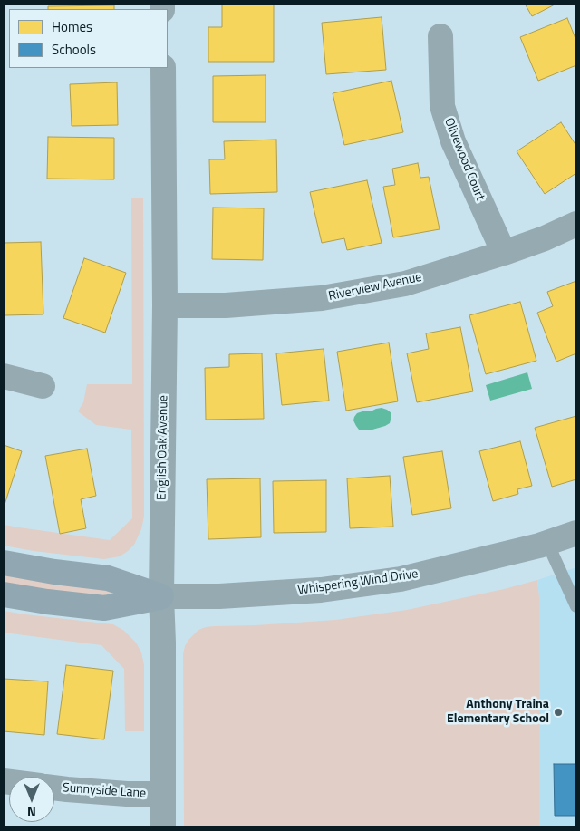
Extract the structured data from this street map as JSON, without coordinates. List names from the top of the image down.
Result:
{
  "streets": {
    "street": [
      "Olivewood Court",
      "Riverview Avenue",
      "English Oak Avenue",
      "Whispering Wind Drive",
      "Sunnyside Lane"
    ]
  },
  "crossings": [
    ["Olivewood Court", "Riverview Avenue"],
    ["Riverview Avenue", "English Oak Avenue"],
    ["English Oak Avenue", "Whispering Wind Drive"],
    ["English Oak Avenue", "Sunnyside Lane"]
  ],
  "places": ["Anthony Traina Elementary School"],
  "legend": ["Homes", "Schools"],
  "north": "bottom"
}
